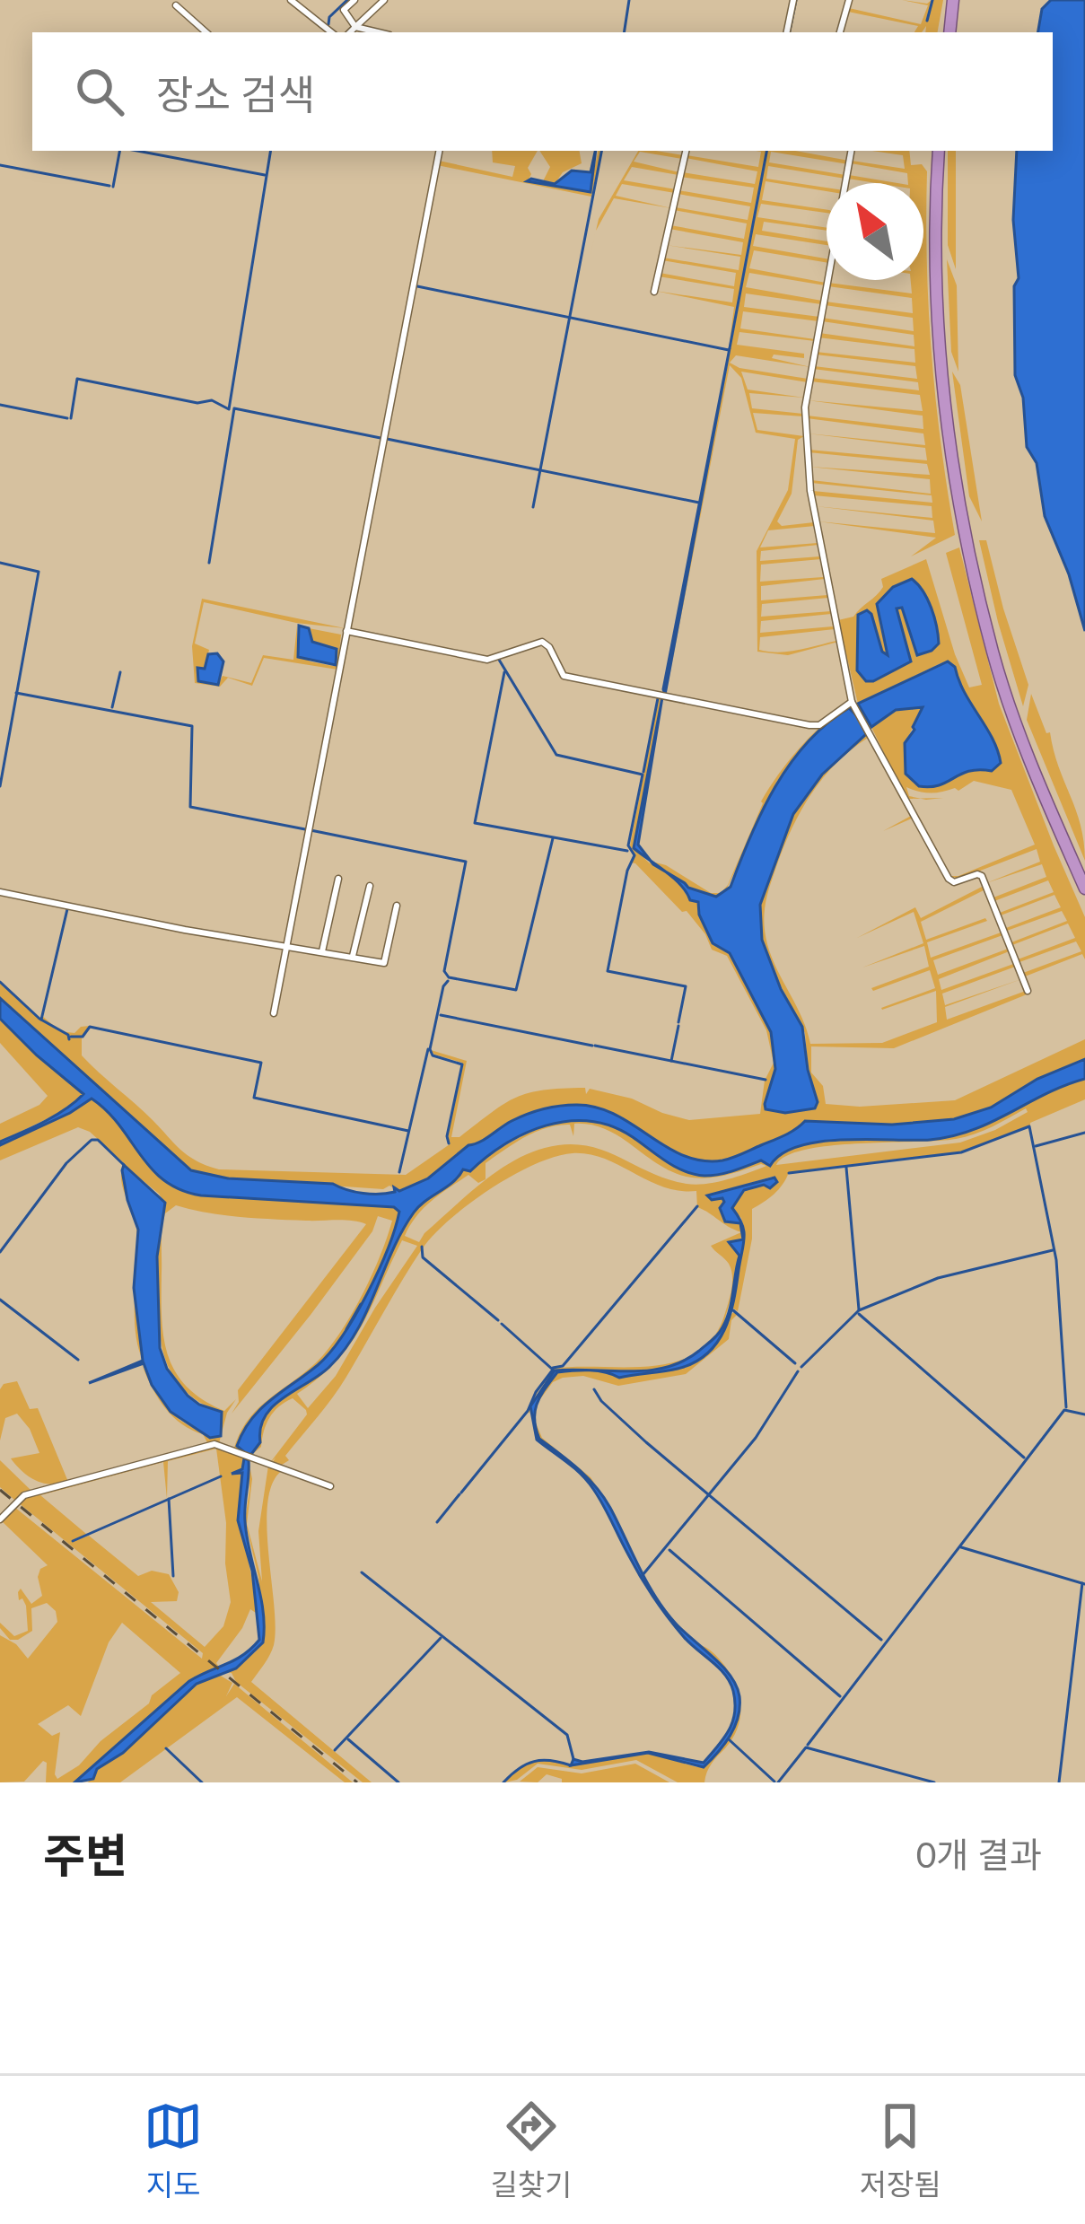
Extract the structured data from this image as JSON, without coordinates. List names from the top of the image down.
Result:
{
  "north": "top left",
  "page": {
    "search": "장소 검색",
    "heading": ["주변", "0개 결과"],
    "nav": ["지도", "길찾기", "저장됨"]
  }
}
